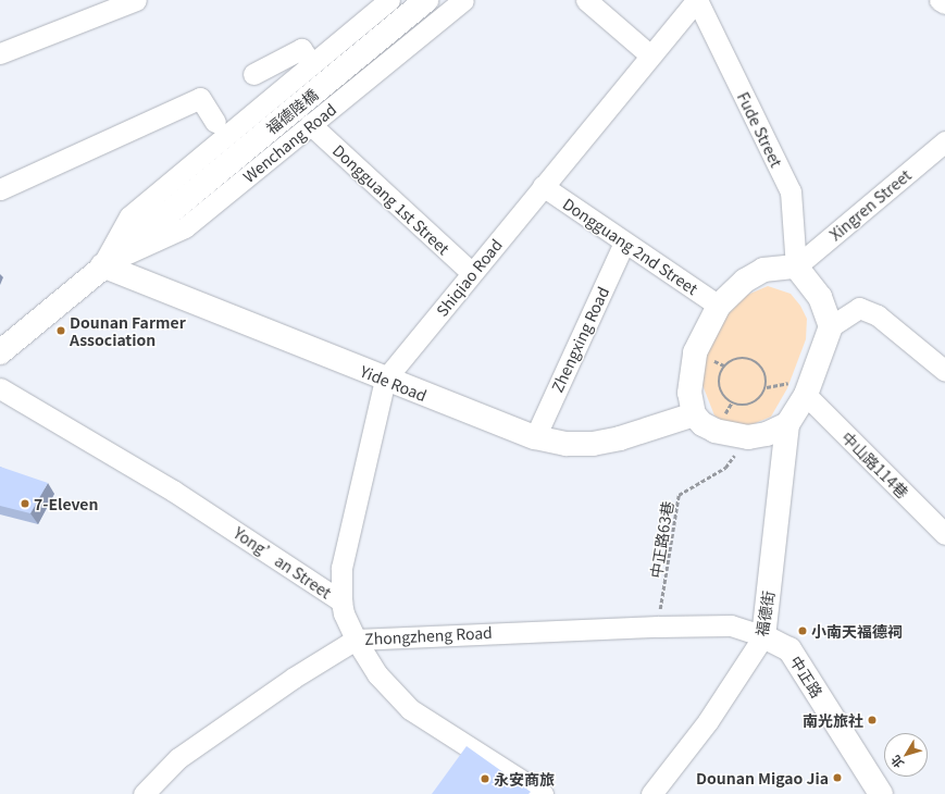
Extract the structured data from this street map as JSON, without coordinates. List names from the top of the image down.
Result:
{
  "streets": {
    "main road": [
      "福德陸橋",
      "Wenchang Road",
      "Yide Road",
      "福德街",
      "中正路"
    ],
    "street": [
      "Fude Street",
      "Dongguang 1st Street",
      "Xingren Street",
      "Dongguang 2nd Street",
      "Shiqiao Road",
      "Zhengxing Road",
      "中山路114巷",
      "Yong’an Street",
      "Zhongzheng Road"
    ],
    "path": ["中正路63巷"]
  },
  "crossings": [
    ["福德陸橋", "Wenchang Road"],
    ["Fude Street", "Xingren Street"],
    ["Fude Street", "Shiqiao Road"],
    ["Wenchang Road", "Dongguang 1st Street"],
    ["Wenchang Road", "Yide Road"],
    ["Dongguang 1st Street", "Shiqiao Road"],
    ["Dongguang 2nd Street", "Shiqiao Road"],
    ["Dongguang 2nd Street", "Zhengxing Road"],
    ["Shiqiao Road", "Yide Road"],
    ["Shiqiao Road", "Yong’an Street"],
    ["Zhengxing Road", "Yide Road"],
    ["中正路63巷", "Zhongzheng Road"],
    ["Yong’an Street", "Zhongzheng Road"],
    ["福德街", "Zhongzheng Road"],
    ["福德街", "中正路"],
    ["Zhongzheng Road", "中正路"]
  ],
  "places": [
    "Dounan Farmer Association",
    "7-Eleven",
    "小南天福德祠",
    "南光旅社",
    "Dounan Migao Jia",
    "永安商旅"
  ],
  "north": "bottom left"
}
